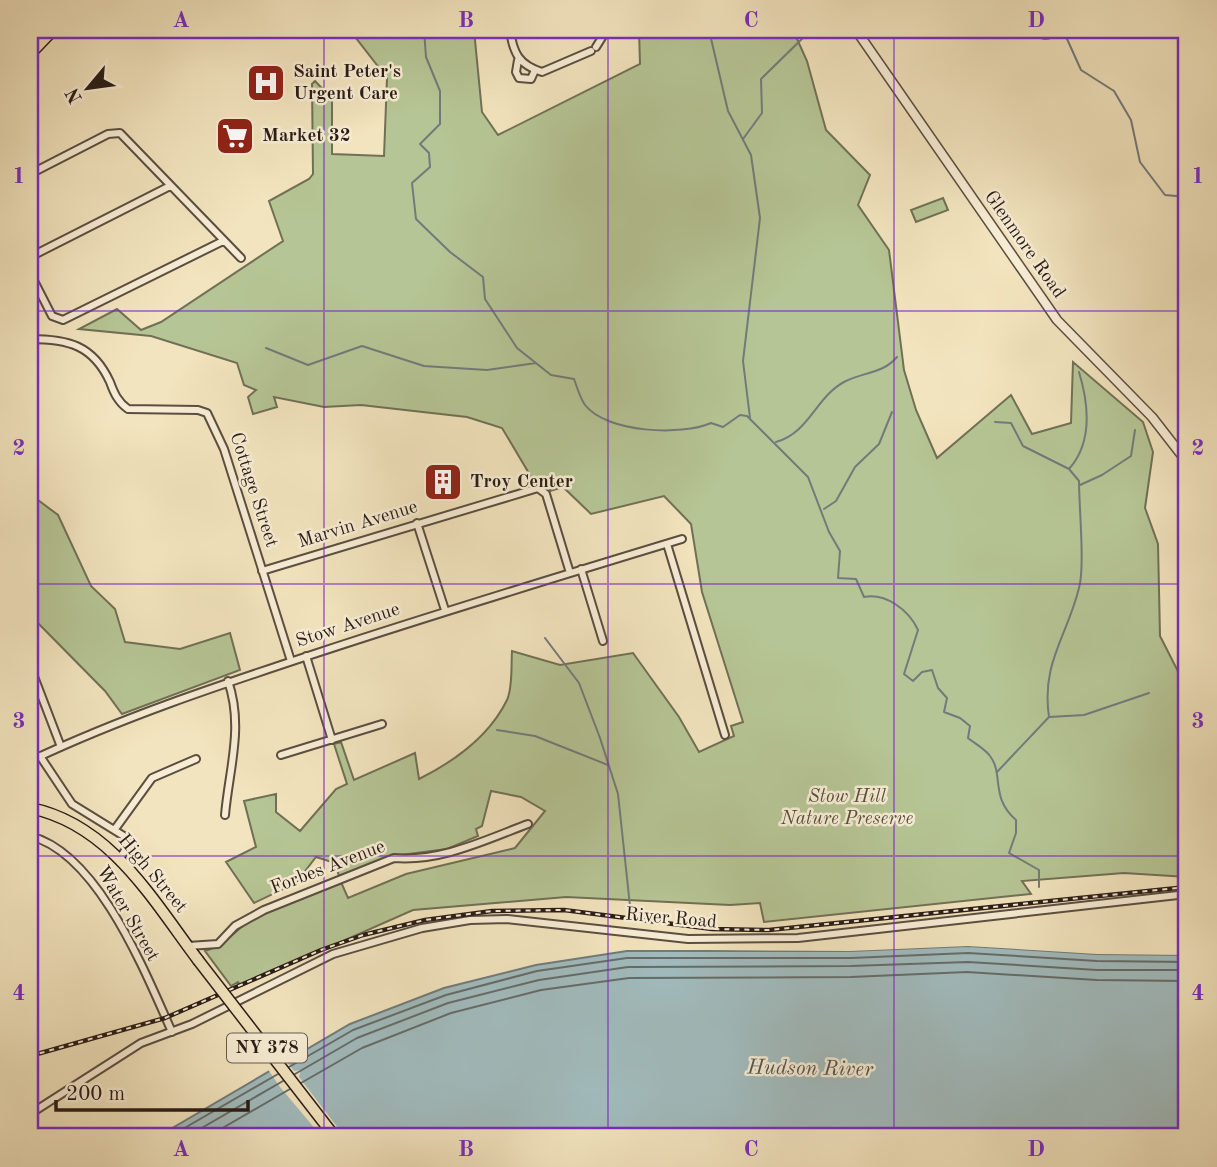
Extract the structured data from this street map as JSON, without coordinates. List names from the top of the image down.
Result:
{
  "streets": {
    "main road": ["High Street", "NY 378"],
    "street": [
      "Glenmore Road",
      "Cottage Street",
      "Marvin Avenue",
      "Stow Avenue",
      "Forbes Avenue",
      "Water Street",
      "River Road"
    ]
  },
  "crossings": [
    ["Cottage Street", "Marvin Avenue"],
    ["Cottage Street", "Stow Avenue"],
    ["Marvin Avenue", "Stow Avenue"],
    ["Forbes Avenue", "High Street"],
    ["Water Street", "River Road"]
  ],
  "water": ["Hudson River"],
  "parks": ["Stow Hill Nature Preserve"],
  "places": {
    "hospital": ["Saint Peter's Urgent Care"],
    "supermarket": ["Market 32"],
    "building": ["Troy Center"]
  },
  "scale_bar": "200 m",
  "north": "bottom left",
  "grid": {
    "columns": [
      "A",
      "B",
      "C",
      "D"
    ],
    "rows": [
      "1",
      "2",
      "3",
      "4"
    ]
  }
}
